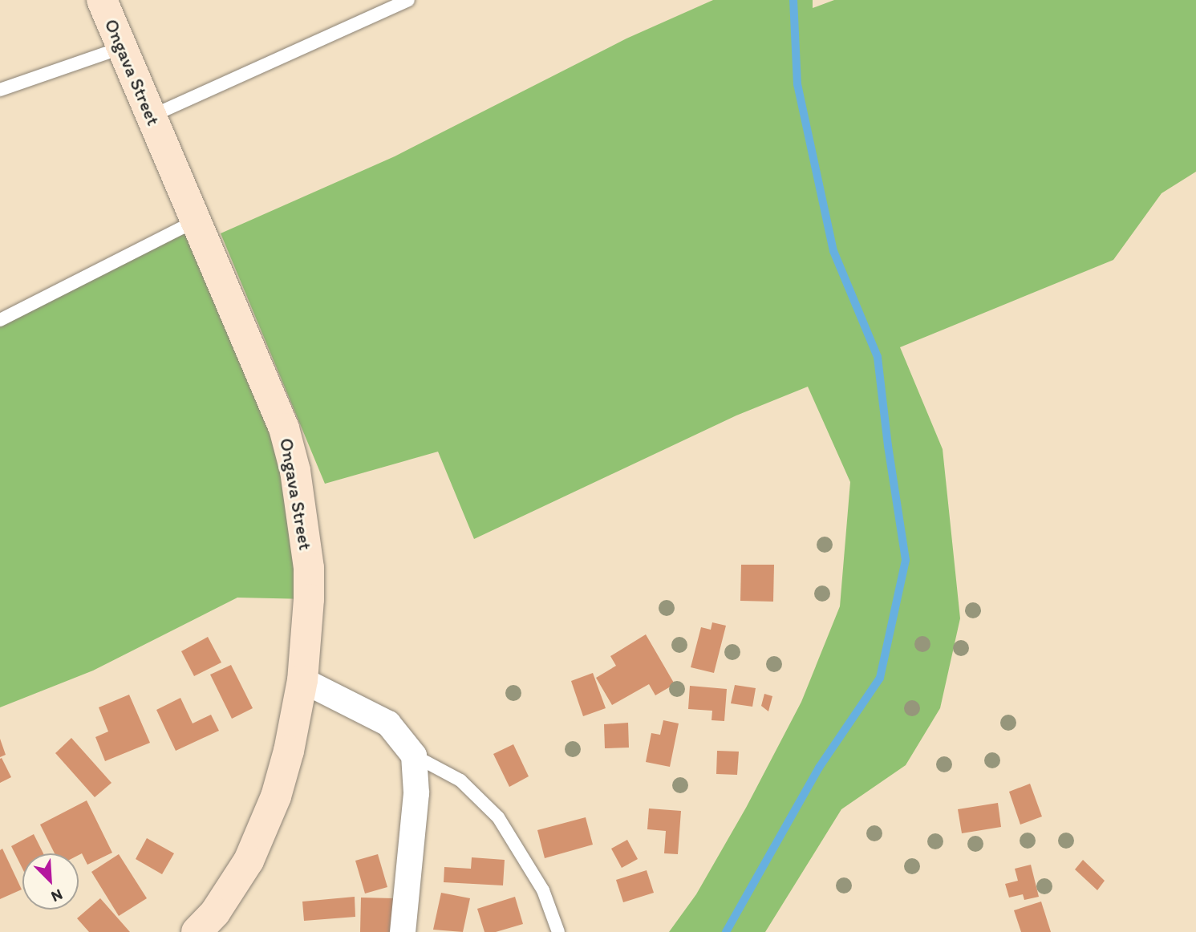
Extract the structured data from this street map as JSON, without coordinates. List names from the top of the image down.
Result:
{
  "streets": {
    "street": ["Ongava Street"]
  },
  "north": "bottom right"
}
